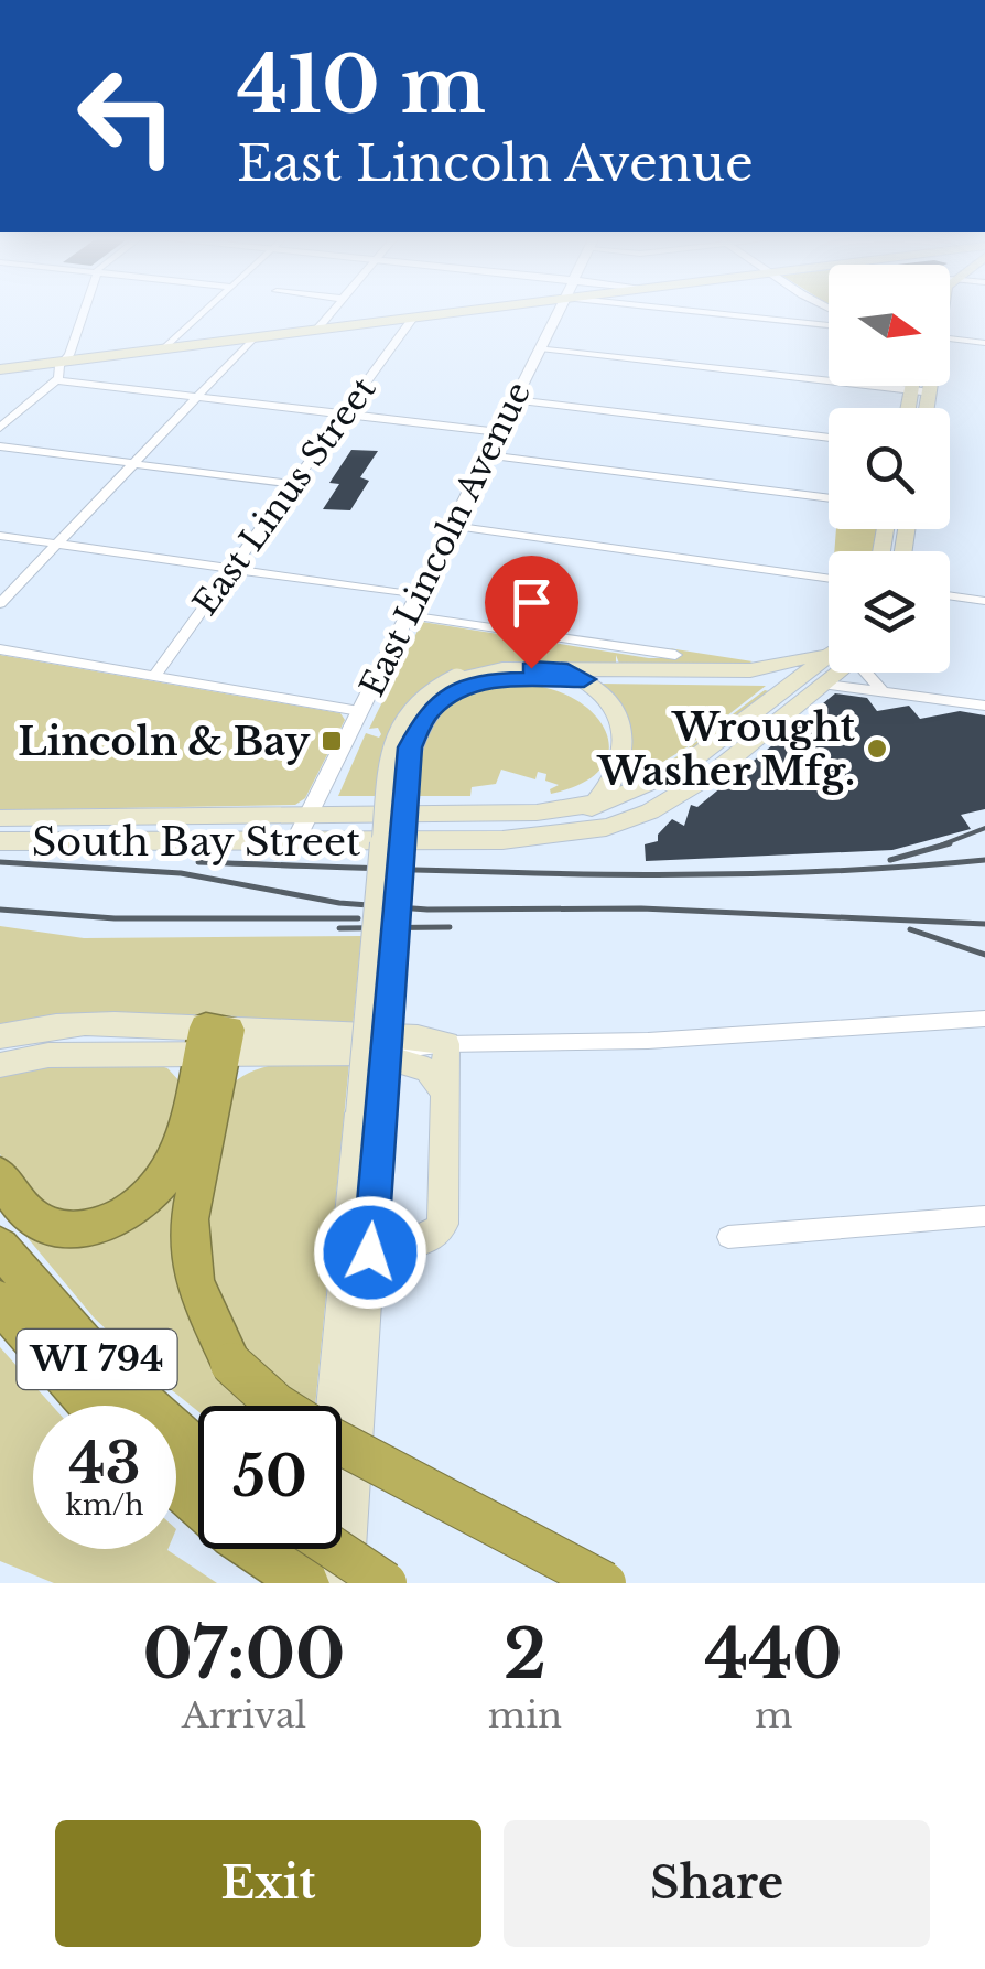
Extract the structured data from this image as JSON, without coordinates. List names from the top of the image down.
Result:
{
  "streets": {
    "highway": ["WI 794"],
    "main road": ["East Lincoln Avenue", "South Bay Street"],
    "street": ["East Linus Street"]
  },
  "crossings": [
    ["East Lincoln Avenue", "South Bay Street"]
  ],
  "places": {
    "transit": ["Lincoln & Bay"],
    "other": ["Wrought Washer Mfg."]
  },
  "north": "right",
  "page": {
    "turn": ["410 m", "East Lincoln Avenue"],
    "speed": "43 km/h",
    "limit": "50",
    "eta": [
      "07:00",
      "Arrival",
      "2",
      "min",
      "440",
      "m"
    ],
    "buttons": ["Exit", "Share"]
  }
}
